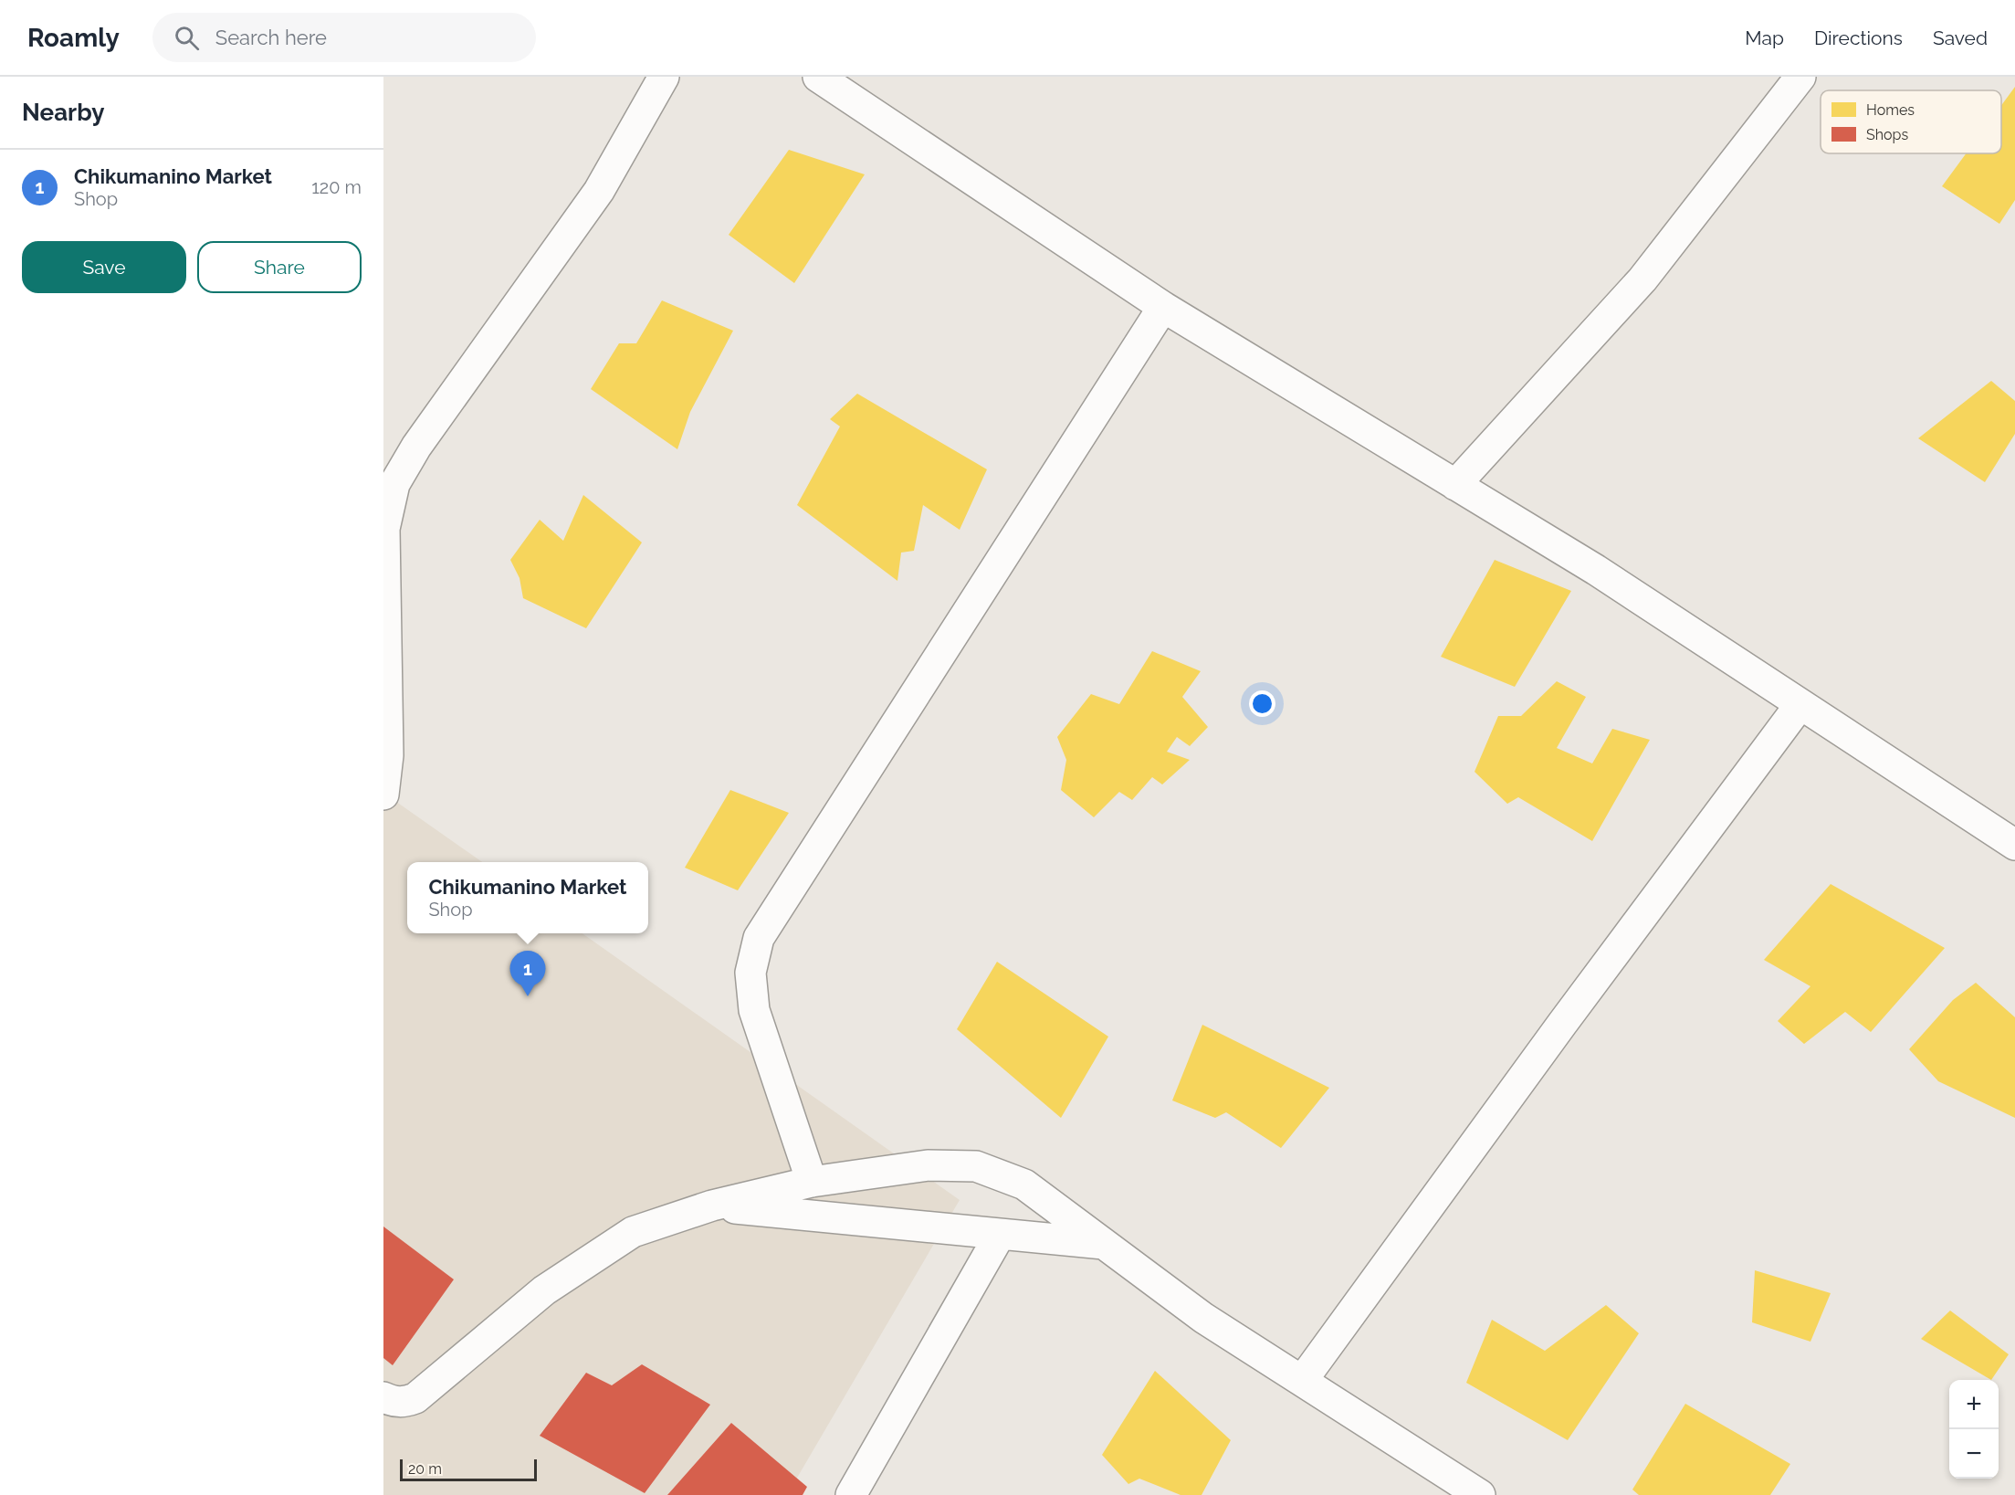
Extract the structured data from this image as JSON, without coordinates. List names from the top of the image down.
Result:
{
  "legend": ["Homes", "Shops"],
  "scale_bar": "20 m",
  "page": {
    "header": "Roamly",
    "search": "Search here",
    "nav": ["Map", "Directions", "Saved"],
    "heading": "Nearby",
    "list": [
      {
        "mark": "1",
        "name": "Chikumanino Market",
        "note": "Shop",
        "value": "120 m"
      }
    ],
    "buttons": ["Save", "Share"],
    "popup": ["Chikumanino Market", "Shop"],
    "pins": "1",
    "map_buttons": ["+", "−"],
    "scale": "20 m"
  }
}
